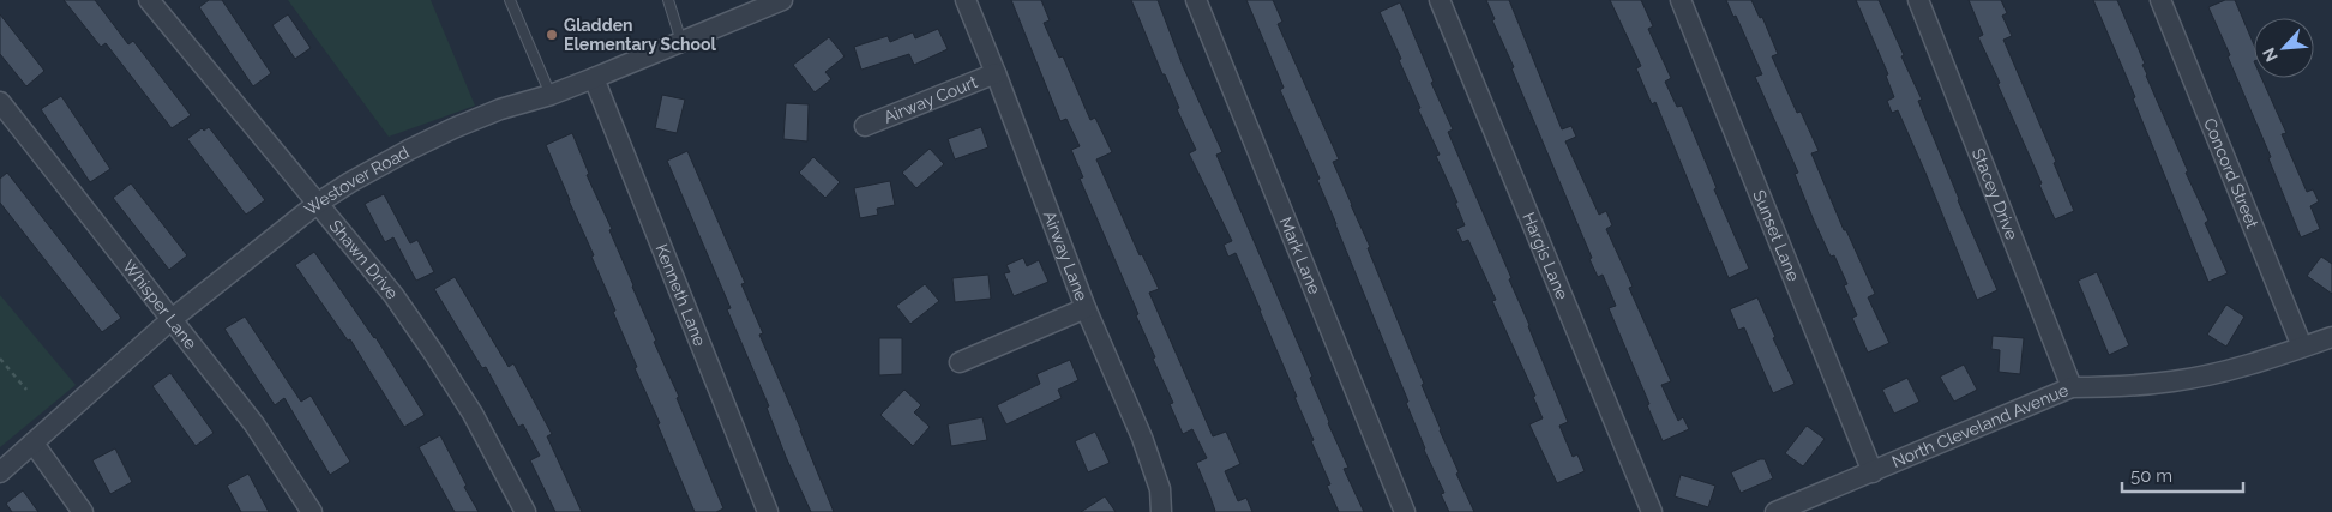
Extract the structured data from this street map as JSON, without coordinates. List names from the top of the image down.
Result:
{
  "streets": {
    "street": [
      "Airway Court",
      "Concord Street",
      "Westover Road",
      "Stacey Drive",
      "Sunset Lane",
      "Airway Lane",
      "Hargis Lane",
      "Mark Lane",
      "Shawn Drive",
      "Kenneth Lane",
      "Whisper Lane",
      "North Cleveland Avenue"
    ]
  },
  "crossings": [
    ["Airway Court", "Airway Lane"],
    ["Concord Street", "North Cleveland Avenue"],
    ["Westover Road", "Shawn Drive"],
    ["Westover Road", "Kenneth Lane"],
    ["Westover Road", "Whisper Lane"],
    ["Stacey Drive", "North Cleveland Avenue"],
    ["Sunset Lane", "North Cleveland Avenue"]
  ],
  "places": ["Gladden Elementary School"],
  "scale_bar": "50 m",
  "north": "bottom left"
}
